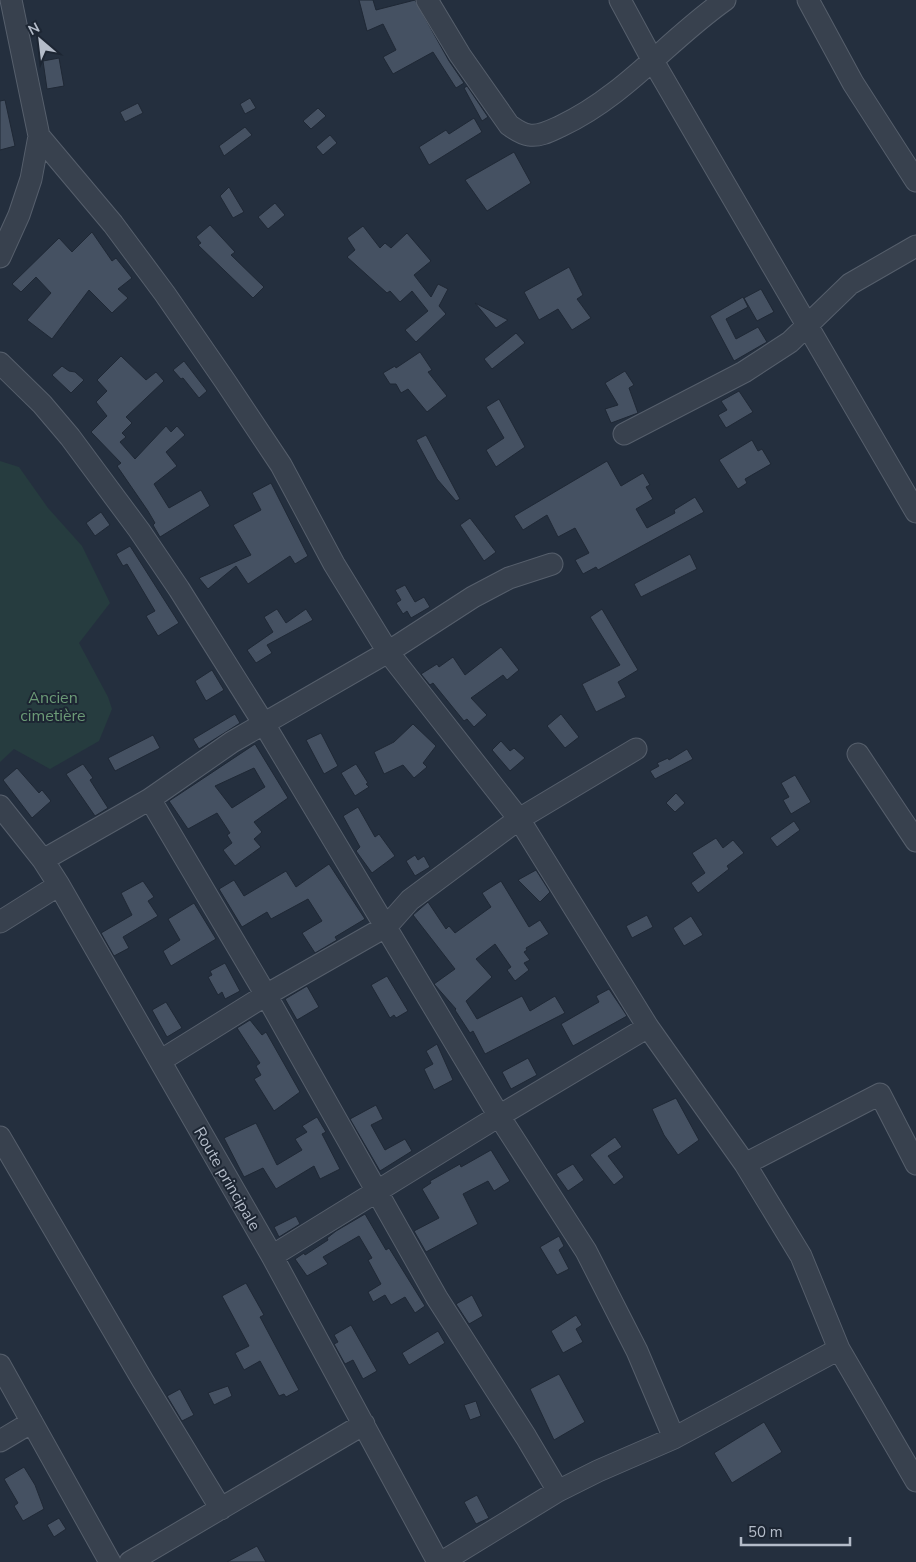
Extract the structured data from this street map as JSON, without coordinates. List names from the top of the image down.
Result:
{
  "streets": {
    "street": ["Route principale"]
  },
  "parks": ["Ancien cimetière"],
  "scale_bar": "50 m",
  "north": "top left"
}
